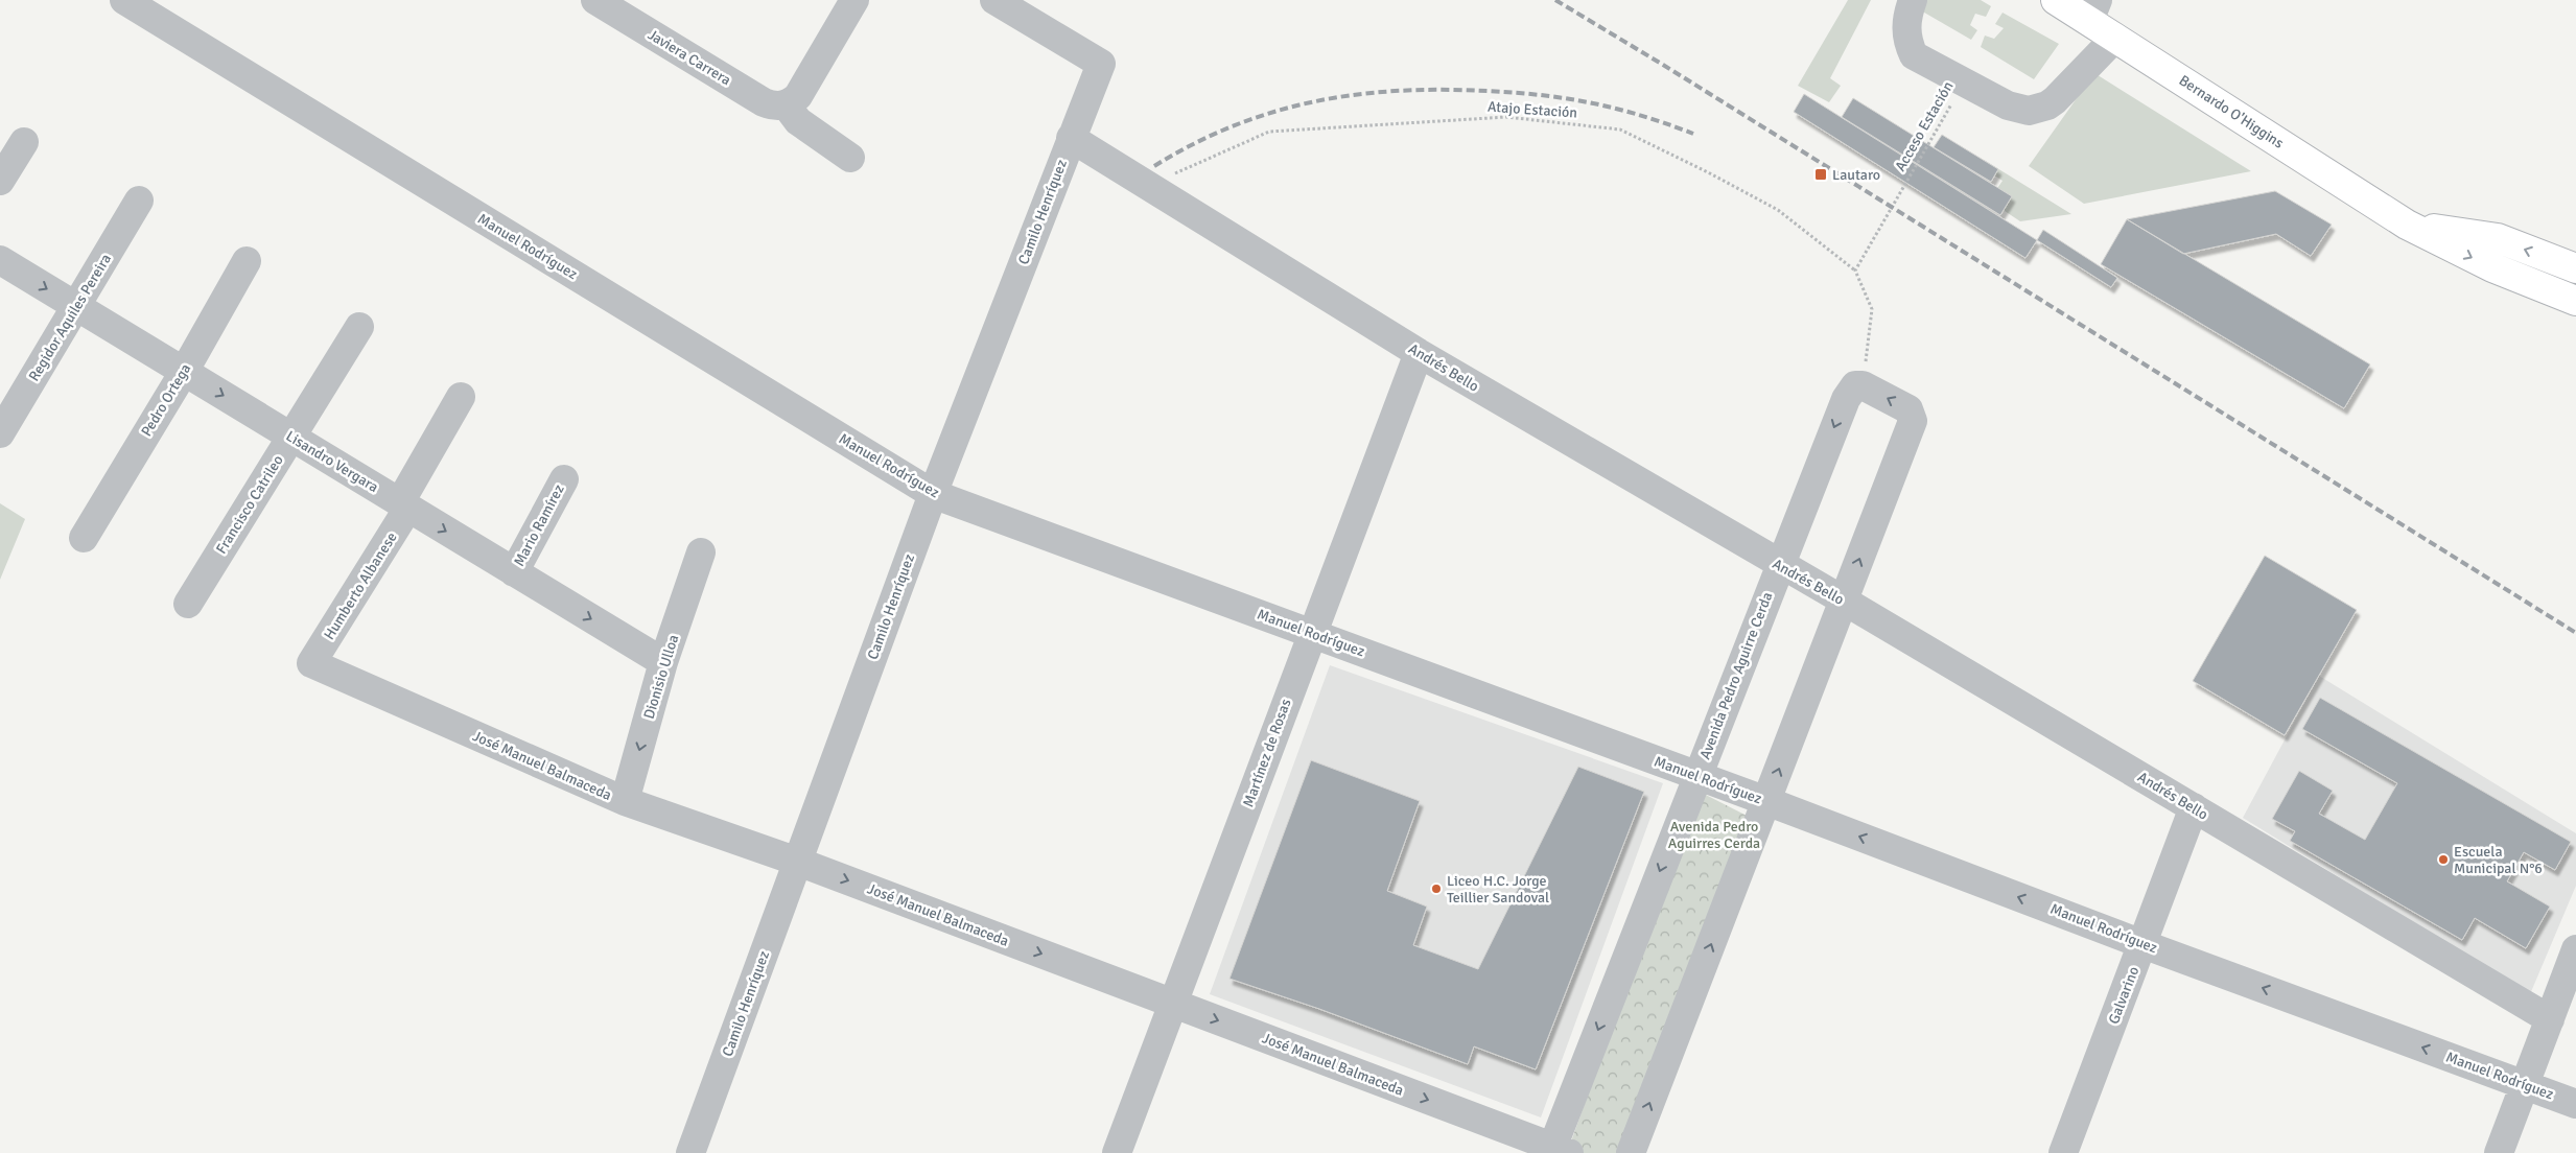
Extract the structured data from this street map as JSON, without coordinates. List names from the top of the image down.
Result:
{
  "streets": {
    "main road": ["Bernardo O'Higgins"],
    "street": [
      "Javiera Carrera",
      "Camilo Henríquez",
      "Manuel Rodríguez",
      "Regidor Aquiles Pereira",
      "Andrés Bello",
      "Pedro Ortega",
      "Lisandro Vergara",
      "Francisco Catrileo",
      "Mario Ramírez",
      "Humberto Albanese",
      "Avenida Pedro Aguirre Cerda",
      "Dionisio Ulloa",
      "Martínez de Rosas",
      "José Manuel Balmaceda",
      "Galvarino"
    ],
    "path": ["Atajo Estación", "Acceso Estación"]
  },
  "crossings": [
    ["Atajo Estación", "Acceso Estación"],
    ["Atajo Estación", "Andrés Bello"],
    ["Camilo Henríquez", "Manuel Rodríguez"],
    ["Camilo Henríquez", "Andrés Bello"],
    ["Camilo Henríquez", "José Manuel Balmaceda"],
    ["Manuel Rodríguez", "Avenida Pedro Aguirre Cerda"],
    ["Manuel Rodríguez", "Martínez de Rosas"],
    ["Manuel Rodríguez", "Galvarino"],
    ["Regidor Aquiles Pereira", "Lisandro Vergara"],
    ["Andrés Bello", "Avenida Pedro Aguirre Cerda"],
    ["Andrés Bello", "Martínez de Rosas"],
    ["Andrés Bello", "Galvarino"],
    ["Pedro Ortega", "Lisandro Vergara"],
    ["Lisandro Vergara", "Francisco Catrileo"],
    ["Lisandro Vergara", "Mario Ramírez"],
    ["Lisandro Vergara", "Humberto Albanese"],
    ["Lisandro Vergara", "Dionisio Ulloa"],
    ["Humberto Albanese", "José Manuel Balmaceda"],
    ["Avenida Pedro Aguirre Cerda", "José Manuel Balmaceda"],
    ["Dionisio Ulloa", "José Manuel Balmaceda"],
    ["Martínez de Rosas", "José Manuel Balmaceda"]
  ],
  "one_way": ["Lisandro Vergara", "Dionisio Ulloa", "José Manuel Balmaceda"],
  "parks": ["Avenida Pedro Aguirres Cerda"],
  "places": {
    "transit": ["Lautaro"],
    "other": ["Escuela Municipal N°6", "Liceo H.C. Jorge Teillier Sandoval"]
  }
}
